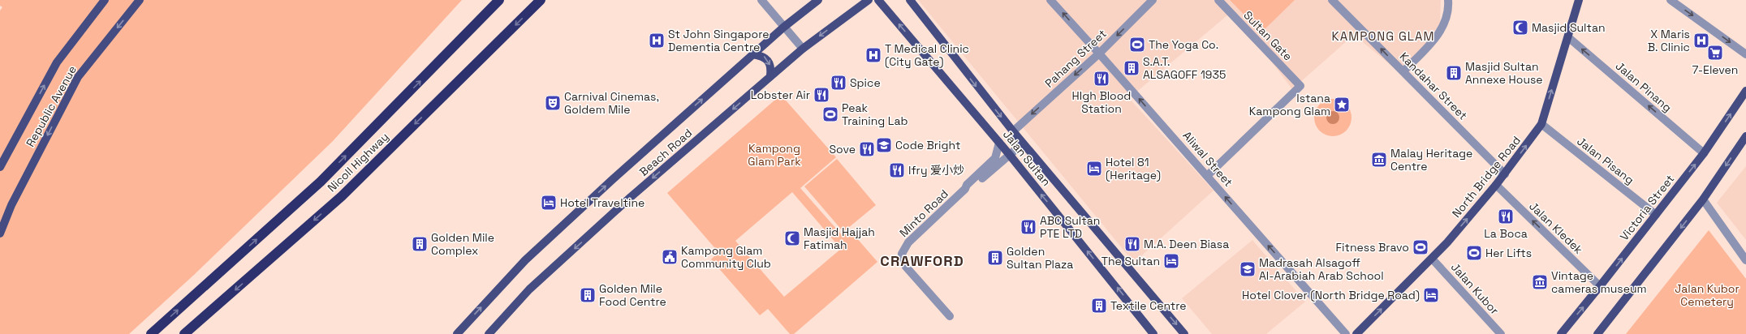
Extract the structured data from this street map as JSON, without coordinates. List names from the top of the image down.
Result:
{
  "streets": {
    "highway": ["Nicoll Highway"],
    "main road": [
      "Republic Avenue",
      "Beach Road",
      "Jalan Sultan",
      "North Bridge Road",
      "Victoria Street"
    ],
    "street": [
      "Sultan Gate",
      "Pahang Street",
      "Kandahar Street",
      "Jalan Pinang",
      "Aliwal Street",
      "Jalan Pisang",
      "Minto Road",
      "Jalan Kledek",
      "Jalan Kubor"
    ]
  },
  "crossings": [
    ["Sultan Gate", "Aliwal Street"],
    ["Pahang Street", "Jalan Sultan"],
    ["Pahang Street", "Aliwal Street"],
    ["Kandahar Street", "North Bridge Road"],
    ["Jalan Pinang", "North Bridge Road"],
    ["Jalan Pinang", "Victoria Street"],
    ["Jalan Sultan", "Minto Road"],
    ["Jalan Pisang", "North Bridge Road"],
    ["Jalan Pisang", "Victoria Street"],
    ["North Bridge Road", "Jalan Kledek"],
    ["North Bridge Road", "Jalan Kubor"],
    ["Victoria Street", "Jalan Kledek"]
  ],
  "one_way": [
    "Pahang Street",
    "Kandahar Street",
    "Jalan Pinang",
    "Aliwal Street",
    "North Bridge Road",
    "Jalan Kledek"
  ],
  "districts": ["KAMPONG GLAM", "CRAWFORD"],
  "parks": ["Kampong Glam Park", "Jalan Kubor Cemetery"],
  "places": {
    "mosque": ["Masjid Sultan", "Masjid Hajjah Fatimah"],
    "hospital": ["St John Singapore Dementia Centre", "X Maris B. Clinic", "T Medical Clinic (City Gate)"],
    "sports": [
      "The Yoga Co.",
      "Peak Training Lab",
      "Fitness Bravo",
      "Her Lifts"
    ],
    "supermarket": ["7-Eleven"],
    "building": [
      "S.A.T. ALSAGOFF 1935",
      "Masjid Sultan Annexe House",
      "Golden Mile Complex",
      "Golden Sultan Plaza",
      "Golden Mile Food Centre",
      "Textile Centre"
    ],
    "restaurant": [
      "HIgh Blood Station",
      "Spice",
      "Lobster Air",
      "Sove",
      "Ifry 爱小炒",
      "La Boca",
      "ABC Sultan PTE LTD",
      "M.A. Deen Biasa"
    ],
    "theatre": ["Carnival Cinemas, Goldem Mile"],
    "place": ["Istana Kampong Glam"],
    "school or university": ["Code Bright", "Madrasah Alsagoff Al-Arabiah Arab School"],
    "museum": ["Malay Heritage Centre", "Vintage cameras museum"],
    "hotel": [
      "Hotel 81 (Heritage)",
      "Hotel Traveltine",
      "The Sultan",
      "Hotel Clover (North Bridge Road)"
    ],
    "public building": ["Kampong Glam Community Club"]
  }
}
